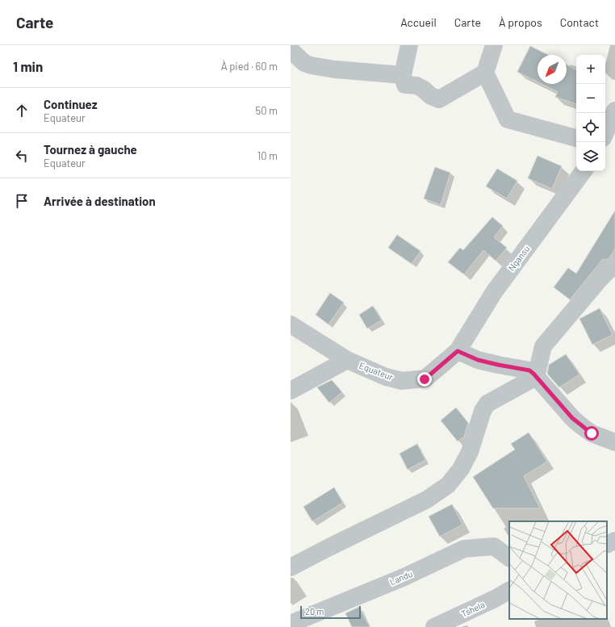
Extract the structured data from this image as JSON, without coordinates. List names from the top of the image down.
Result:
{
  "streets": {
    "street": [
      "Ngansu",
      "Equateur",
      "Landu",
      "Tshela"
    ]
  },
  "crossings": [
    ["Ngansu", "Equateur"]
  ],
  "scale_bar": "20 m",
  "north": "bottom left",
  "page": {
    "header": "Carte",
    "nav": [
      "Accueil",
      "Carte",
      "À propos",
      "Contact"
    ],
    "heading": ["1 min", "À pied · 60 m"],
    "map_buttons": ["+", "−"],
    "list": [
      ["Continuez", "Equateur", "50 m"],
      ["Tournez à gauche", "Equateur", "10 m"],
      "Arrivée à destination"
    ],
    "scale": "20 m"
  }
}
